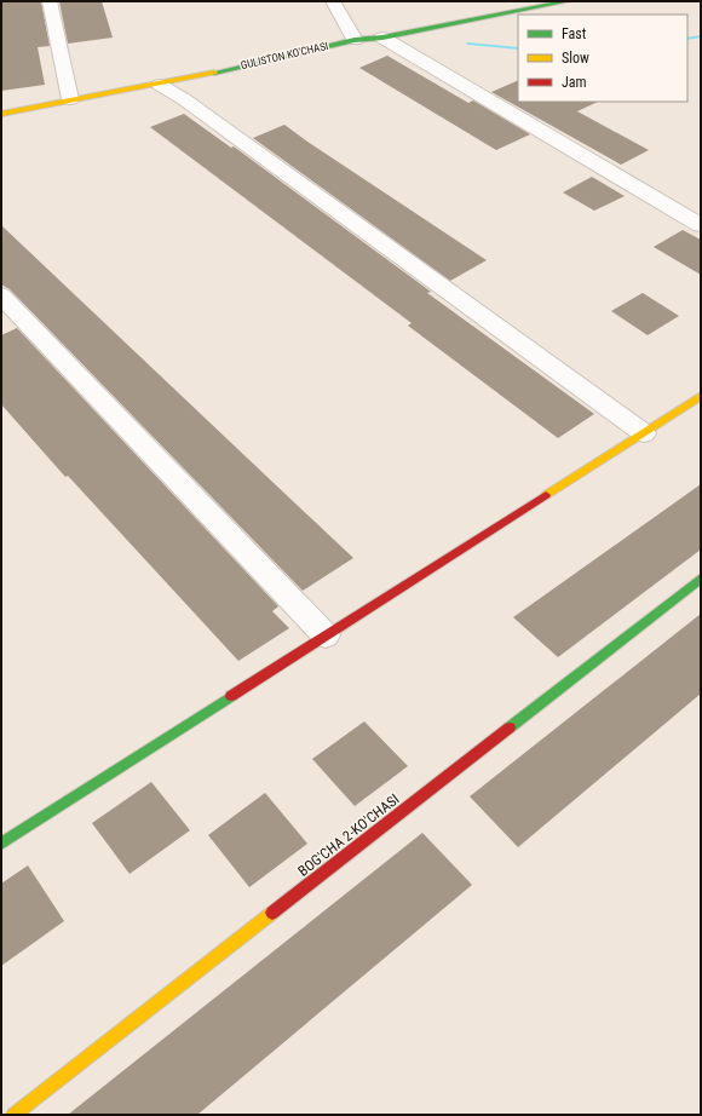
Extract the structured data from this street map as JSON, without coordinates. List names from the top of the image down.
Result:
{
  "streets": {
    "street": ["GULISTON KO'CHASI", "BOG'CHA 2-KO'CHASI"]
  },
  "legend": ["Fast", "Slow", "Jam"]
}
